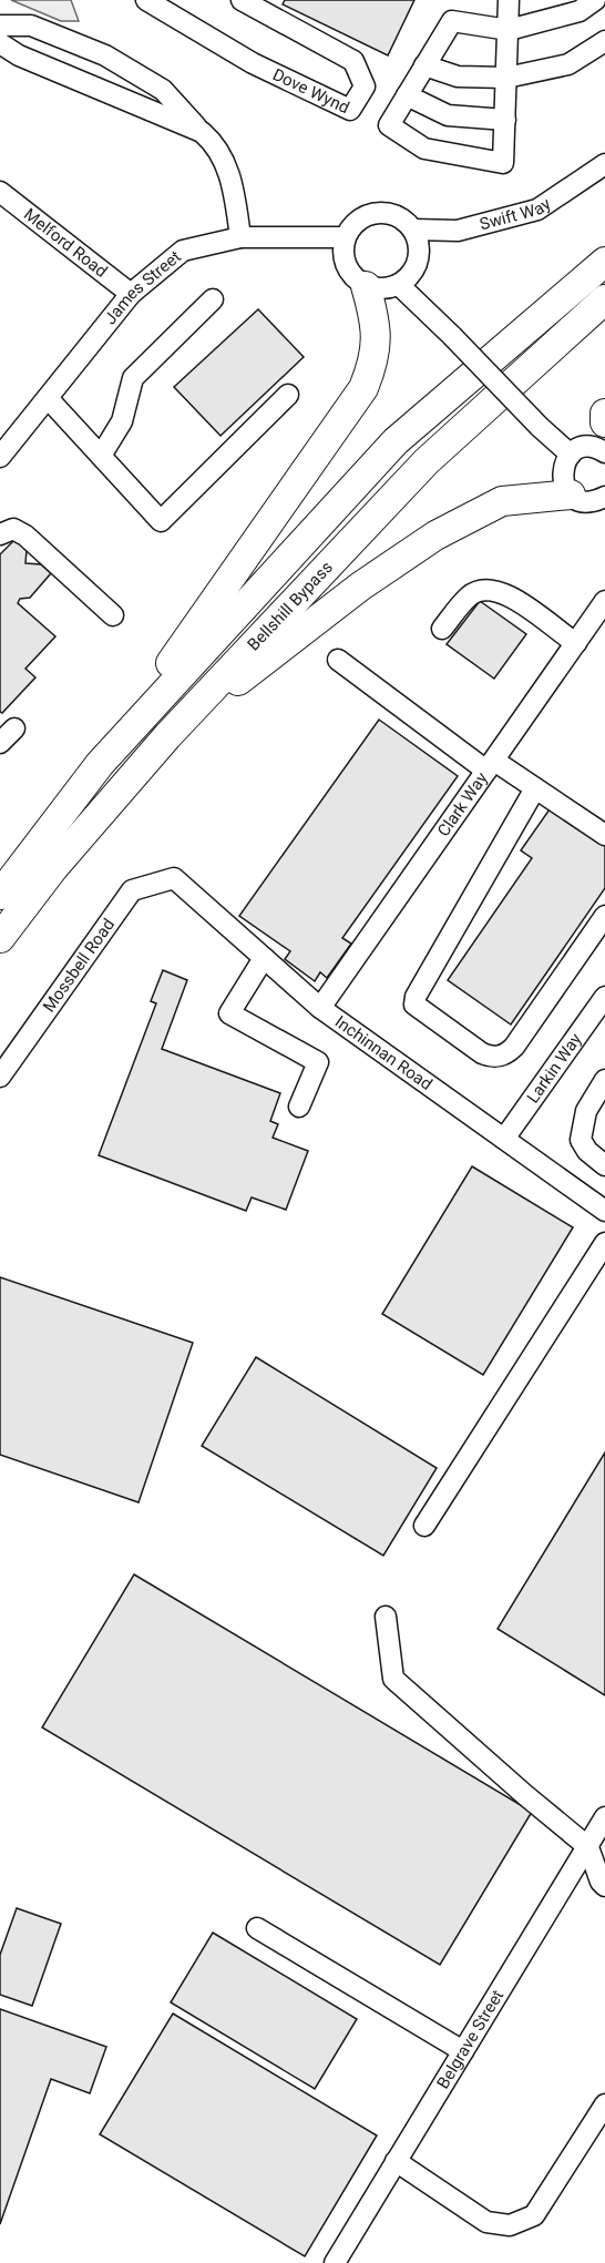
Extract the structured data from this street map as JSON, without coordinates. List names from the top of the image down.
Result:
{
  "streets": {
    "highway": ["Bellshill Bypass"],
    "street": [
      "Dove Wynd",
      "Swift Way",
      "Melford Road",
      "James Street",
      "Clark Way",
      "Mossbell Road",
      "Inchinnan Road",
      "Larkin Way",
      "Belgrave Street"
    ]
  },
  "crossings": [
    ["Swift Way", "James Street"],
    ["Melford Road", "James Street"],
    ["Clark Way", "Inchinnan Road"],
    ["Mossbell Road", "Inchinnan Road"],
    ["Inchinnan Road", "Larkin Way"]
  ]
}
